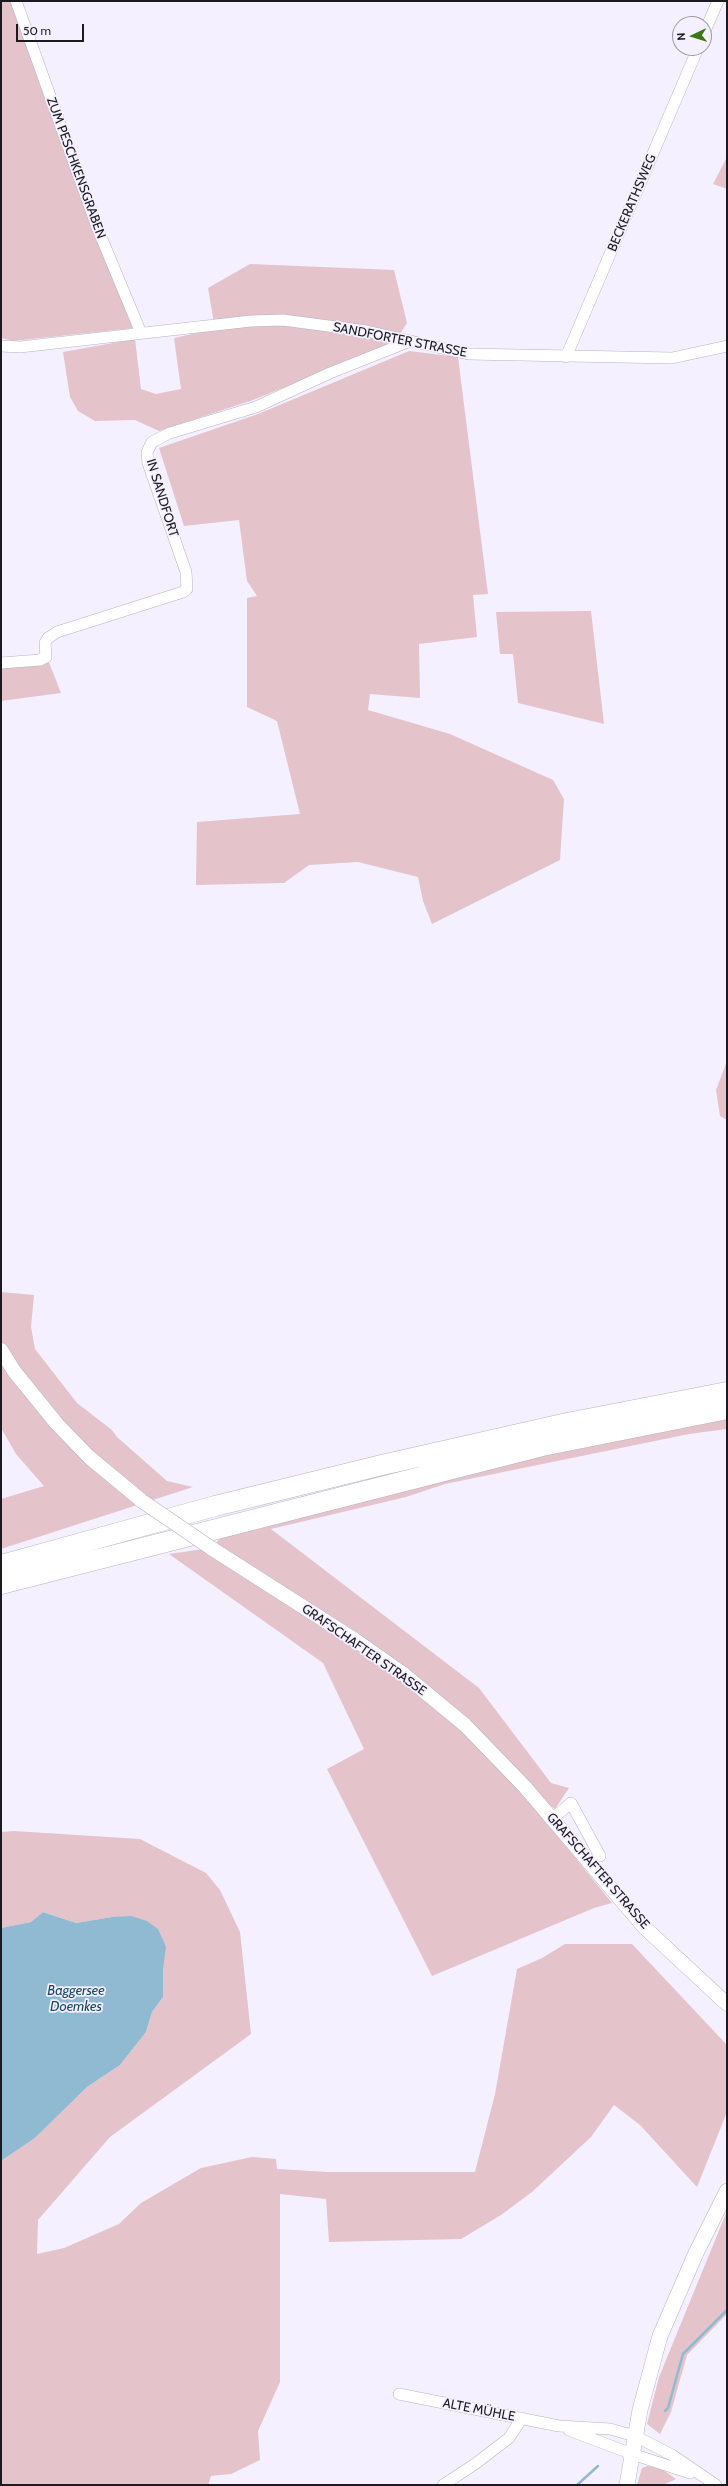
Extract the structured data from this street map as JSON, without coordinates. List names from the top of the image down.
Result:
{
  "streets": {
    "street": [
      "ZUM PESCHKENSGRABEN",
      "BECKERATHSWEG",
      "SANDFORTER STRASSE",
      "IN SANDFORT",
      "GRAFSCHAFTER STRASSE",
      "ALTE MÜHLE"
    ]
  },
  "crossings": [
    ["ZUM PESCHKENSGRABEN", "SANDFORTER STRASSE"],
    ["BECKERATHSWEG", "SANDFORTER STRASSE"],
    ["SANDFORTER STRASSE", "IN SANDFORT"]
  ],
  "water": ["Baggersee Doemkes"],
  "scale_bar": "50 m",
  "north": "left"
}
